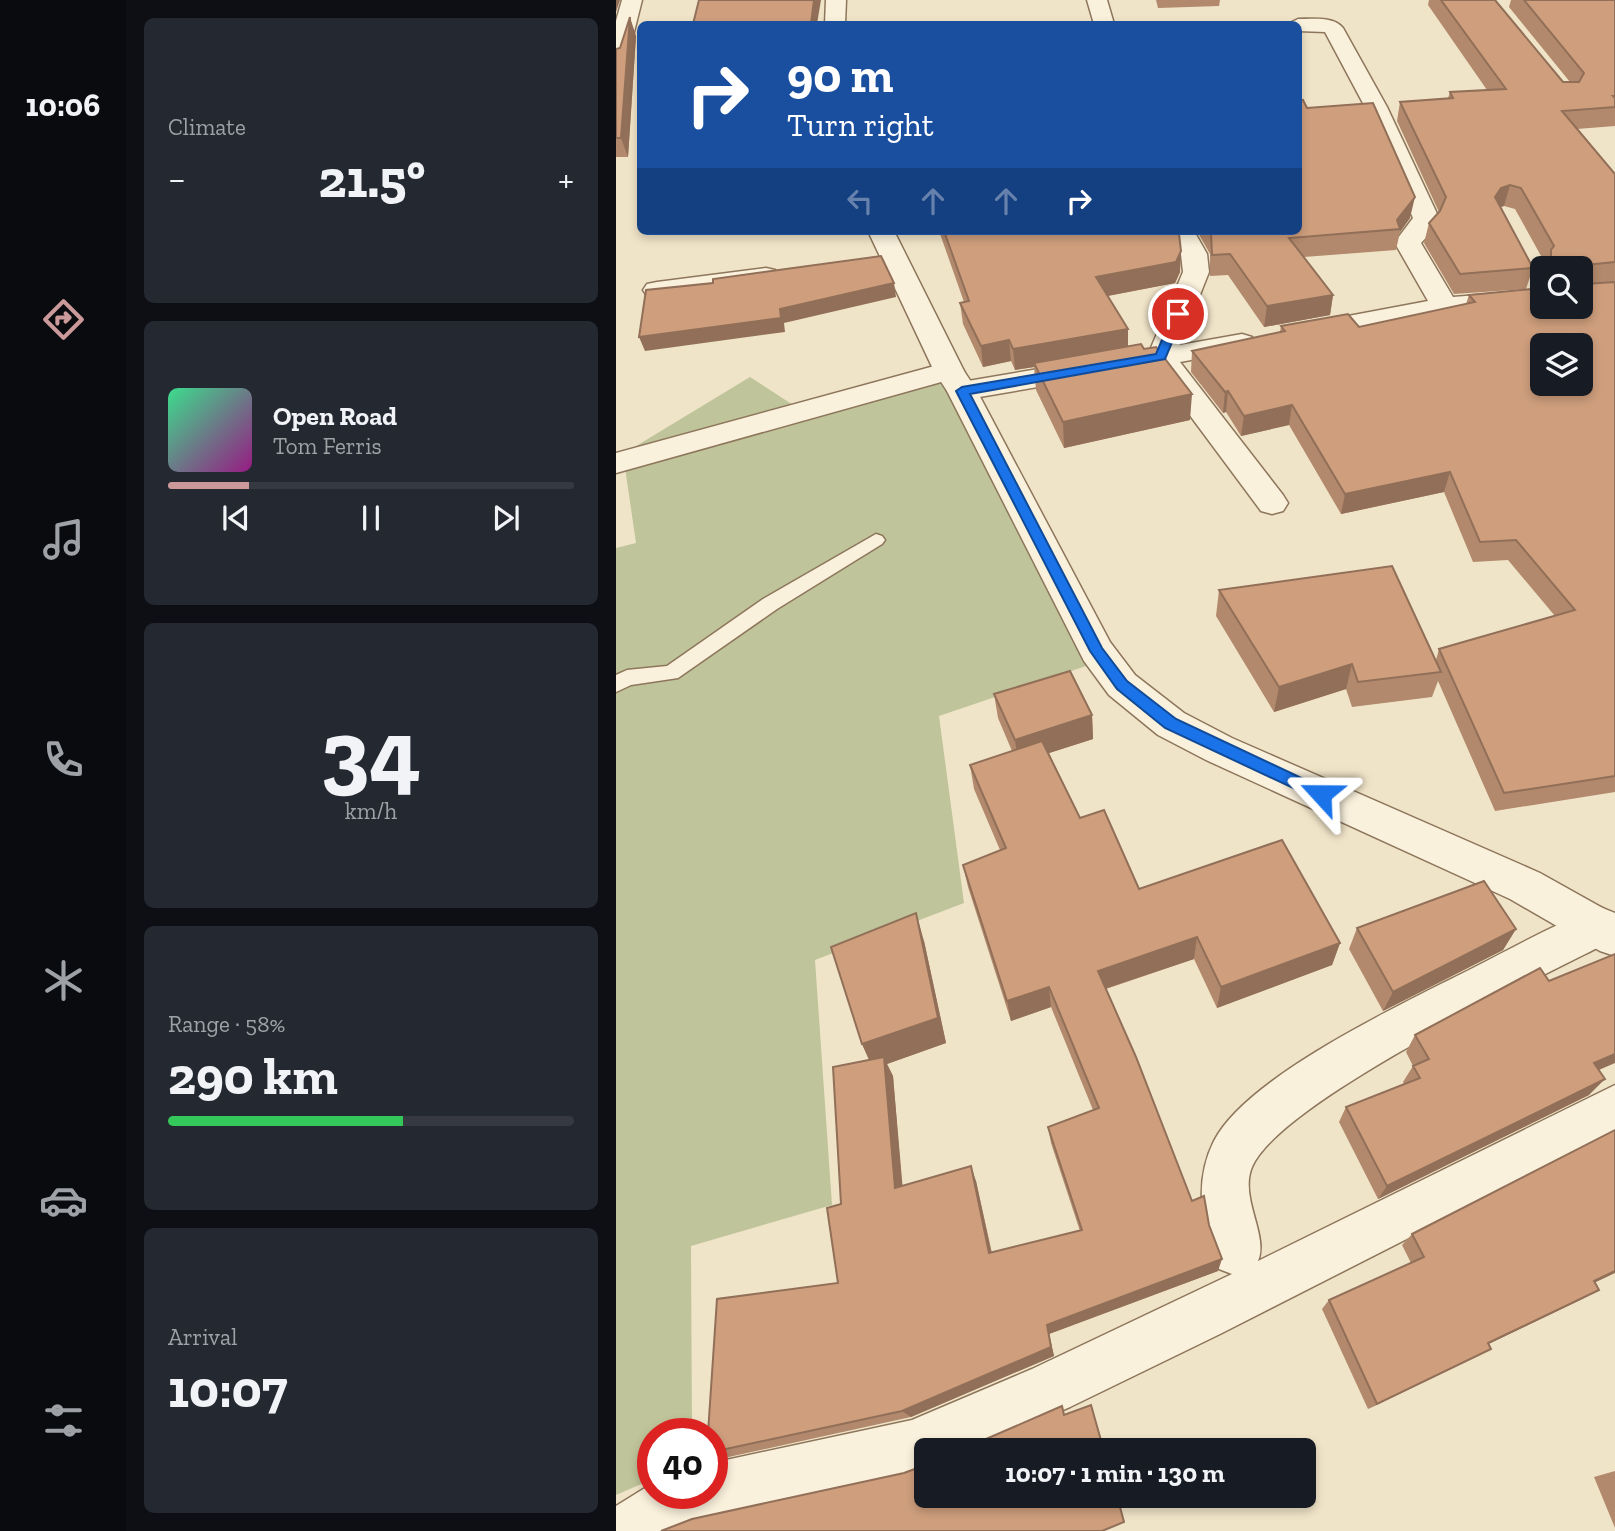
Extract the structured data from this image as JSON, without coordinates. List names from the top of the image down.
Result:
{
  "page": {
    "tabs": "10:06",
    "tile": [
      "Climate",
      ["34", "km/h"],
      ["Range · 58%", "290 km"],
      ["Arrival", "10:07"]
    ],
    "turn": ["90 m", "Turn right"],
    "heat": ["−", "21.5°", "+"],
    "song": ["Open Road", "Tom Ferris"],
    "limit": "40",
    "trip": "10:07 · 1 min · 130 m"
  }
}
